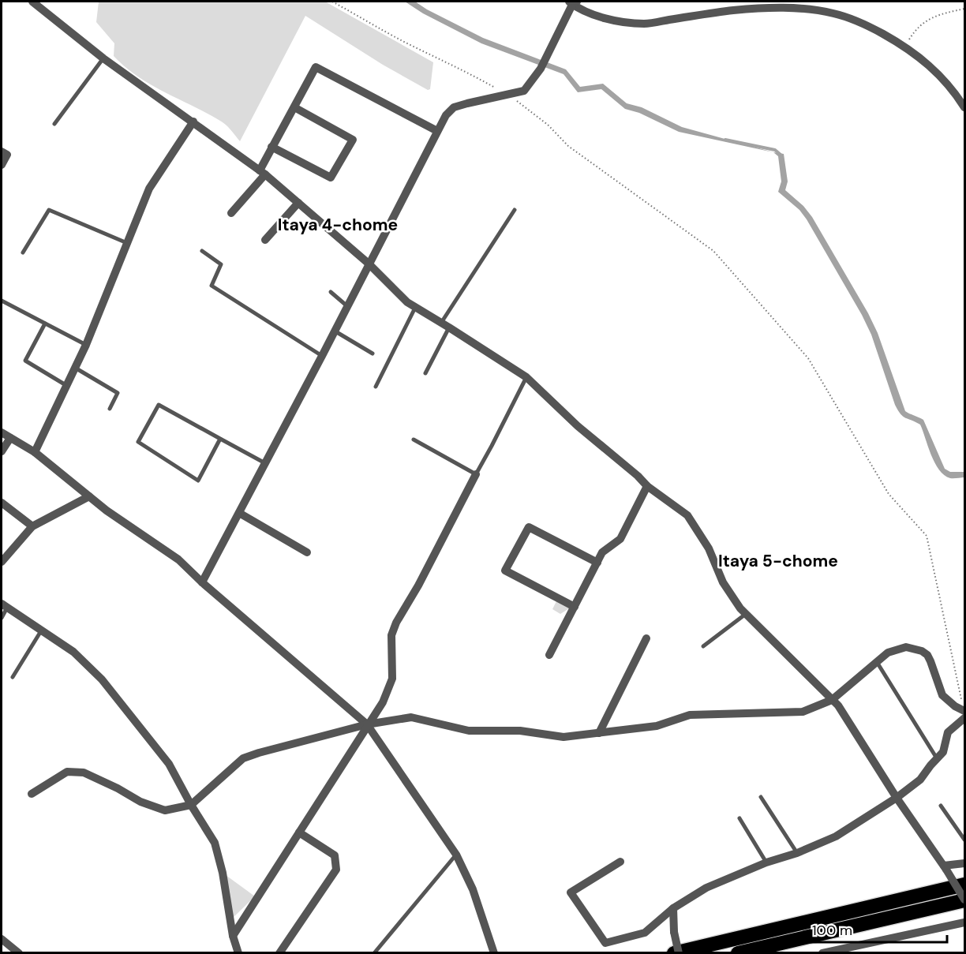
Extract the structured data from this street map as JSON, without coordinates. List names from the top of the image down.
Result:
{
  "districts": ["Itaya 4-chome", "Itaya 5-chome"],
  "scale_bar": "100 m"
}
